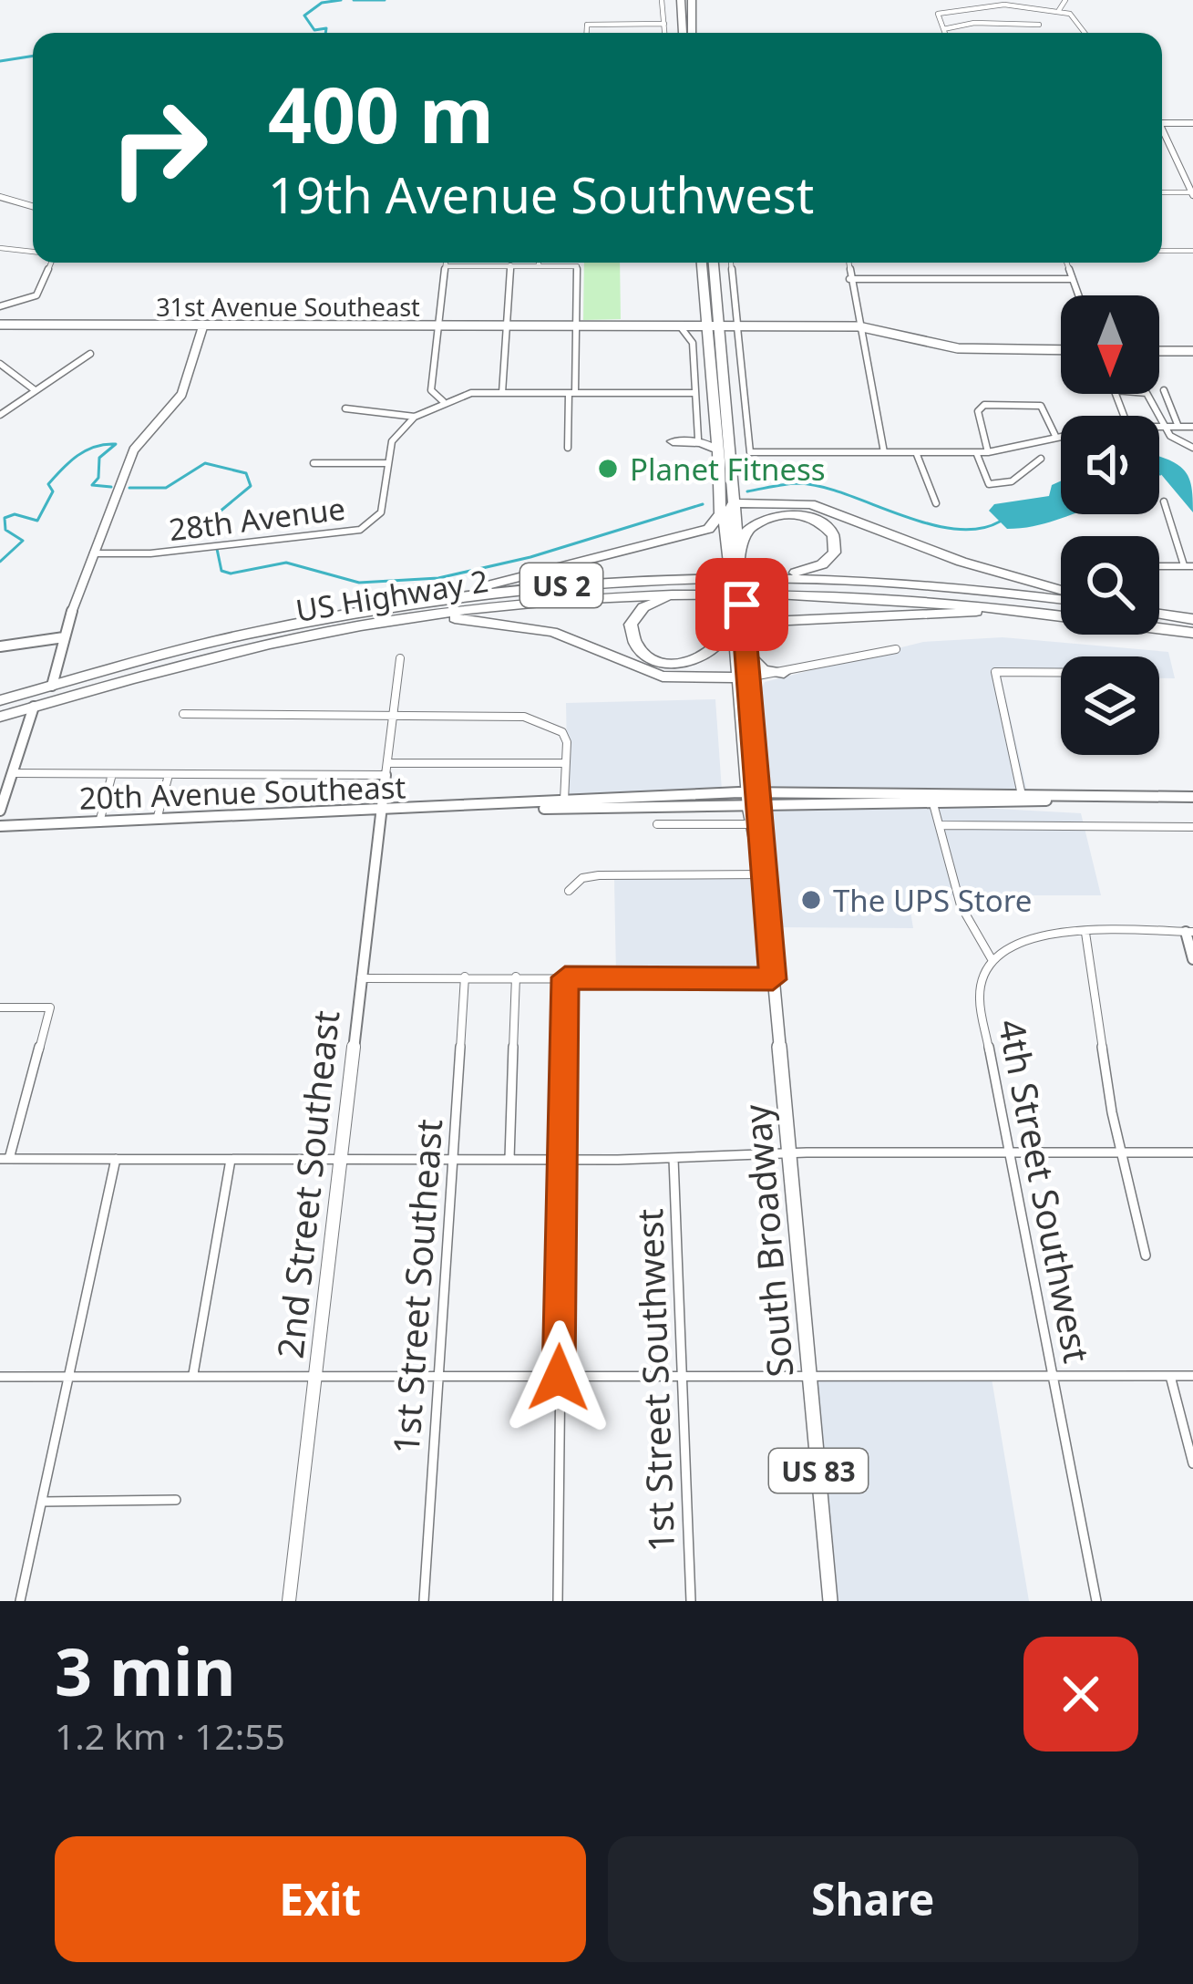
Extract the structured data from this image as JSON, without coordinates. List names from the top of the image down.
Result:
{
  "streets": {
    "highway": [
      "US 2",
      "US Highway 2",
      "South Broadway",
      "US 83"
    ],
    "street": [
      "31st Avenue Southeast",
      "28th Avenue",
      "20th Avenue Southeast",
      "2nd Street Southeast",
      "4th Street Southwest",
      "1st Street Southeast",
      "1st Street Southwest"
    ]
  },
  "crossings": [
    ["31st Avenue Southeast", "South Broadway"],
    ["20th Avenue Southeast", "2nd Street Southeast"]
  ],
  "places": ["Planet Fitness", "The UPS Store"],
  "north": "bottom",
  "page": {
    "turn": ["400 m", "19th Avenue Southwest"],
    "heading": ["3 min", "1.2 km · 12:55"],
    "buttons": ["Exit", "Share"]
  }
}
